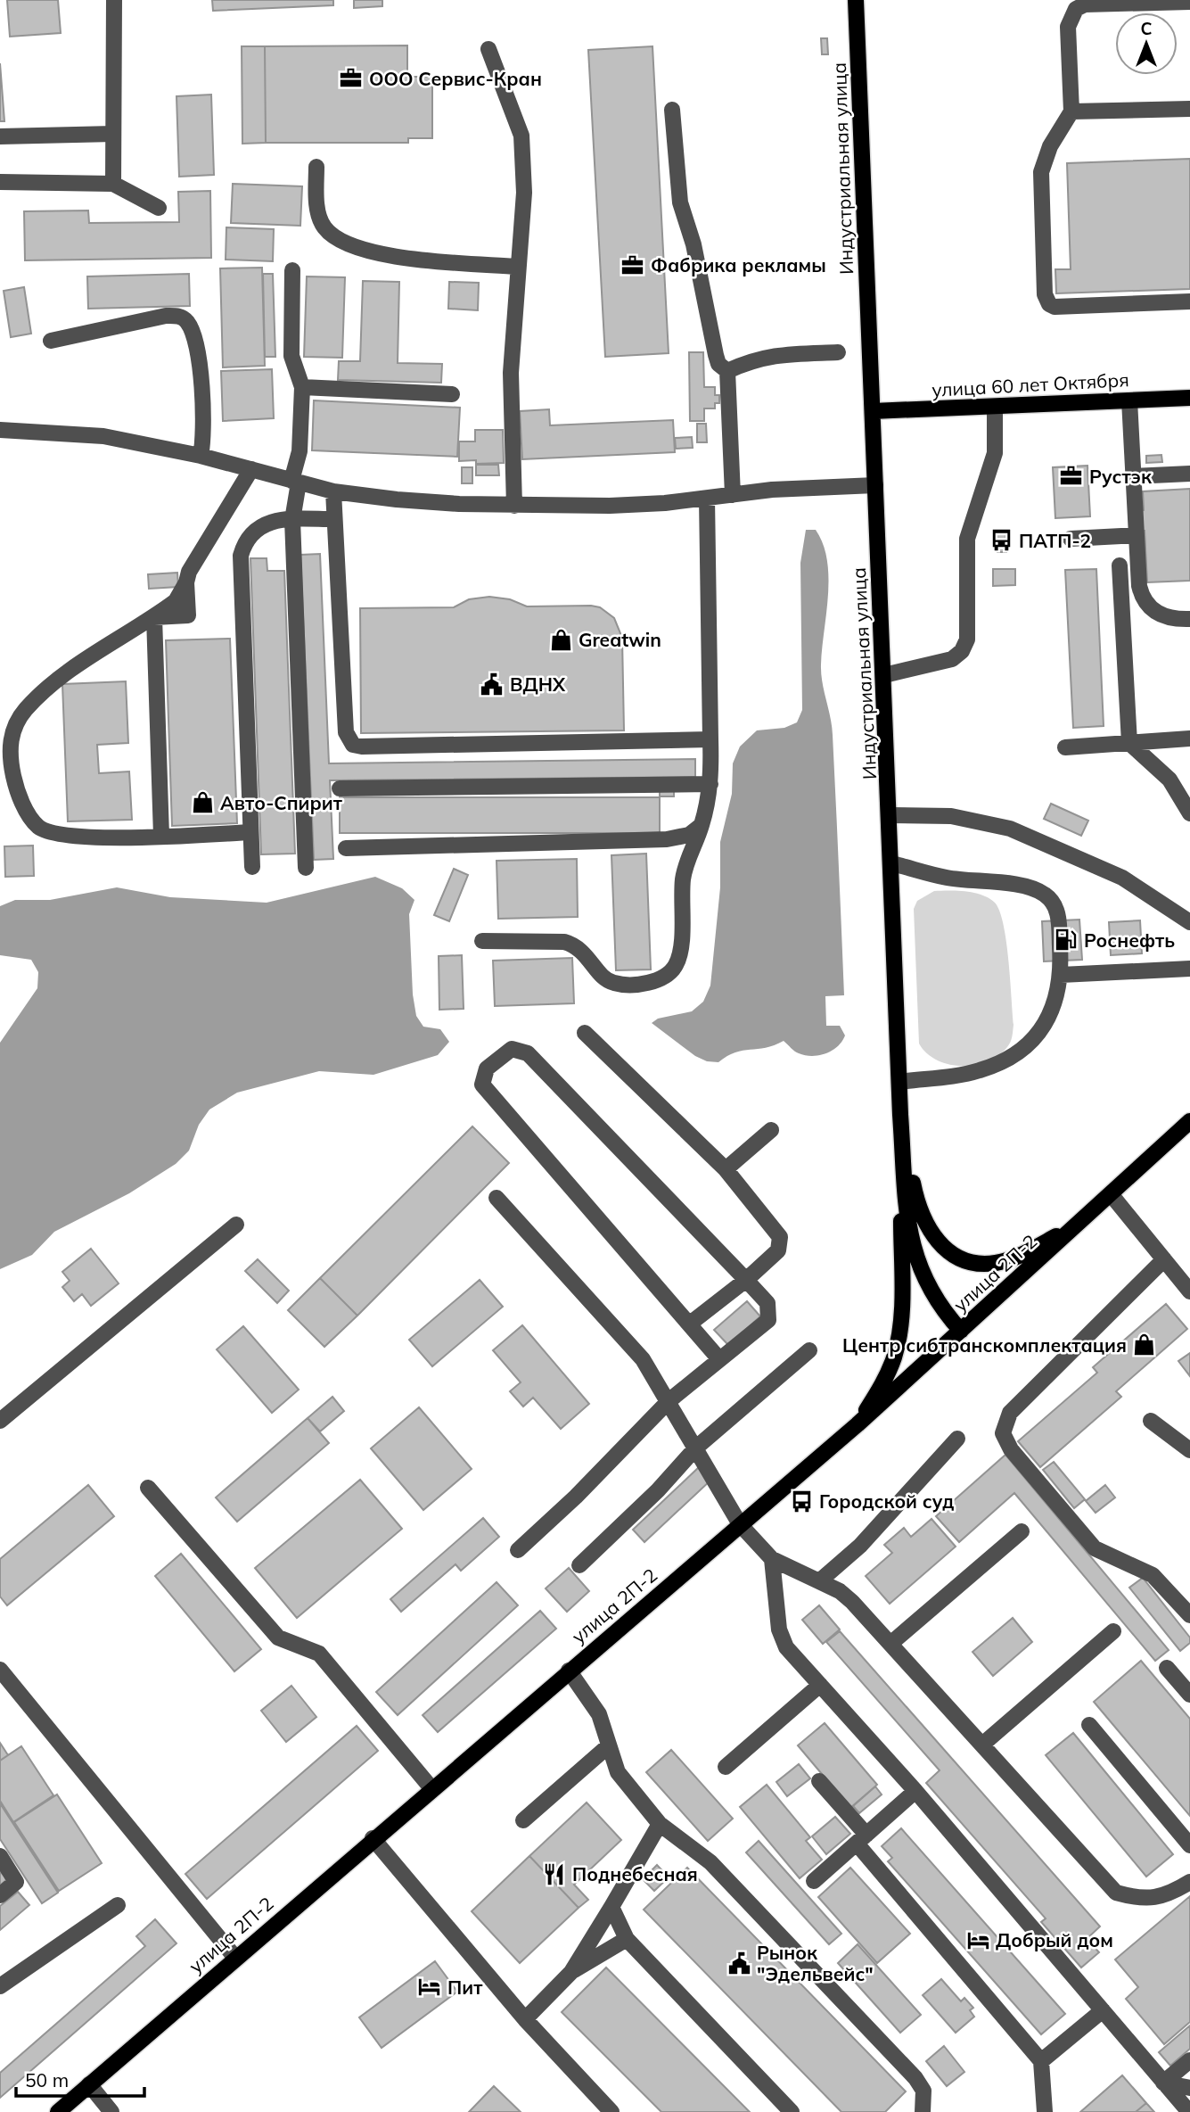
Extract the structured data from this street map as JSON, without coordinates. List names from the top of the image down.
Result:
{
  "streets": {
    "main road": ["Индустриальная улица", "улица 60 лет Октября", "улица 2П-2"]
  },
  "crossings": [
    ["Индустриальная улица", "улица 60 лет Октября"],
    ["Индустриальная улица", "улица 2П-2"]
  ],
  "places": {
    "office": ["ООО Сервис-Кран", "Фабрика рекламы", "Рустэк"],
    "bus stop": ["ПАТП-2", "Городской суд"],
    "shop": ["Greatwin", "Авто-Спирит", "Центр сибтранскомплектация"],
    "public building": ["ВДНХ", "Рынок \"Эдельвейс\""],
    "fuel station": ["Роснефть"],
    "restaurant": ["Поднебесная"],
    "hotel": ["Добрый дом", "Пит"]
  },
  "scale_bar": "50 m",
  "north": "top"
}
